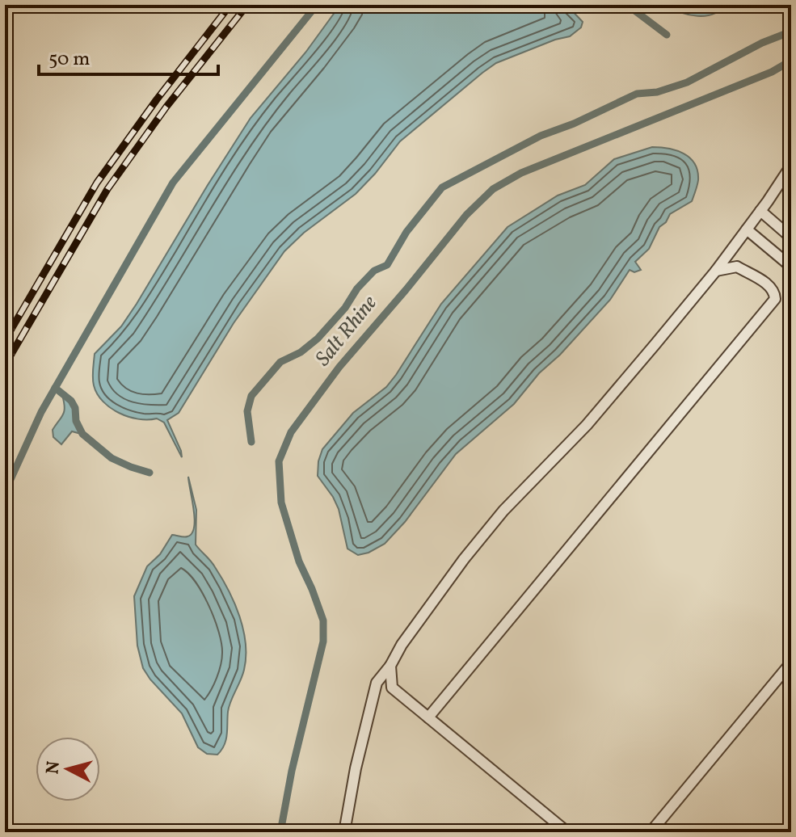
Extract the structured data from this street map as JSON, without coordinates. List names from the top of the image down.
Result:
{
  "water": ["Salt Rhine"],
  "scale_bar": "50 m",
  "north": "left"
}
